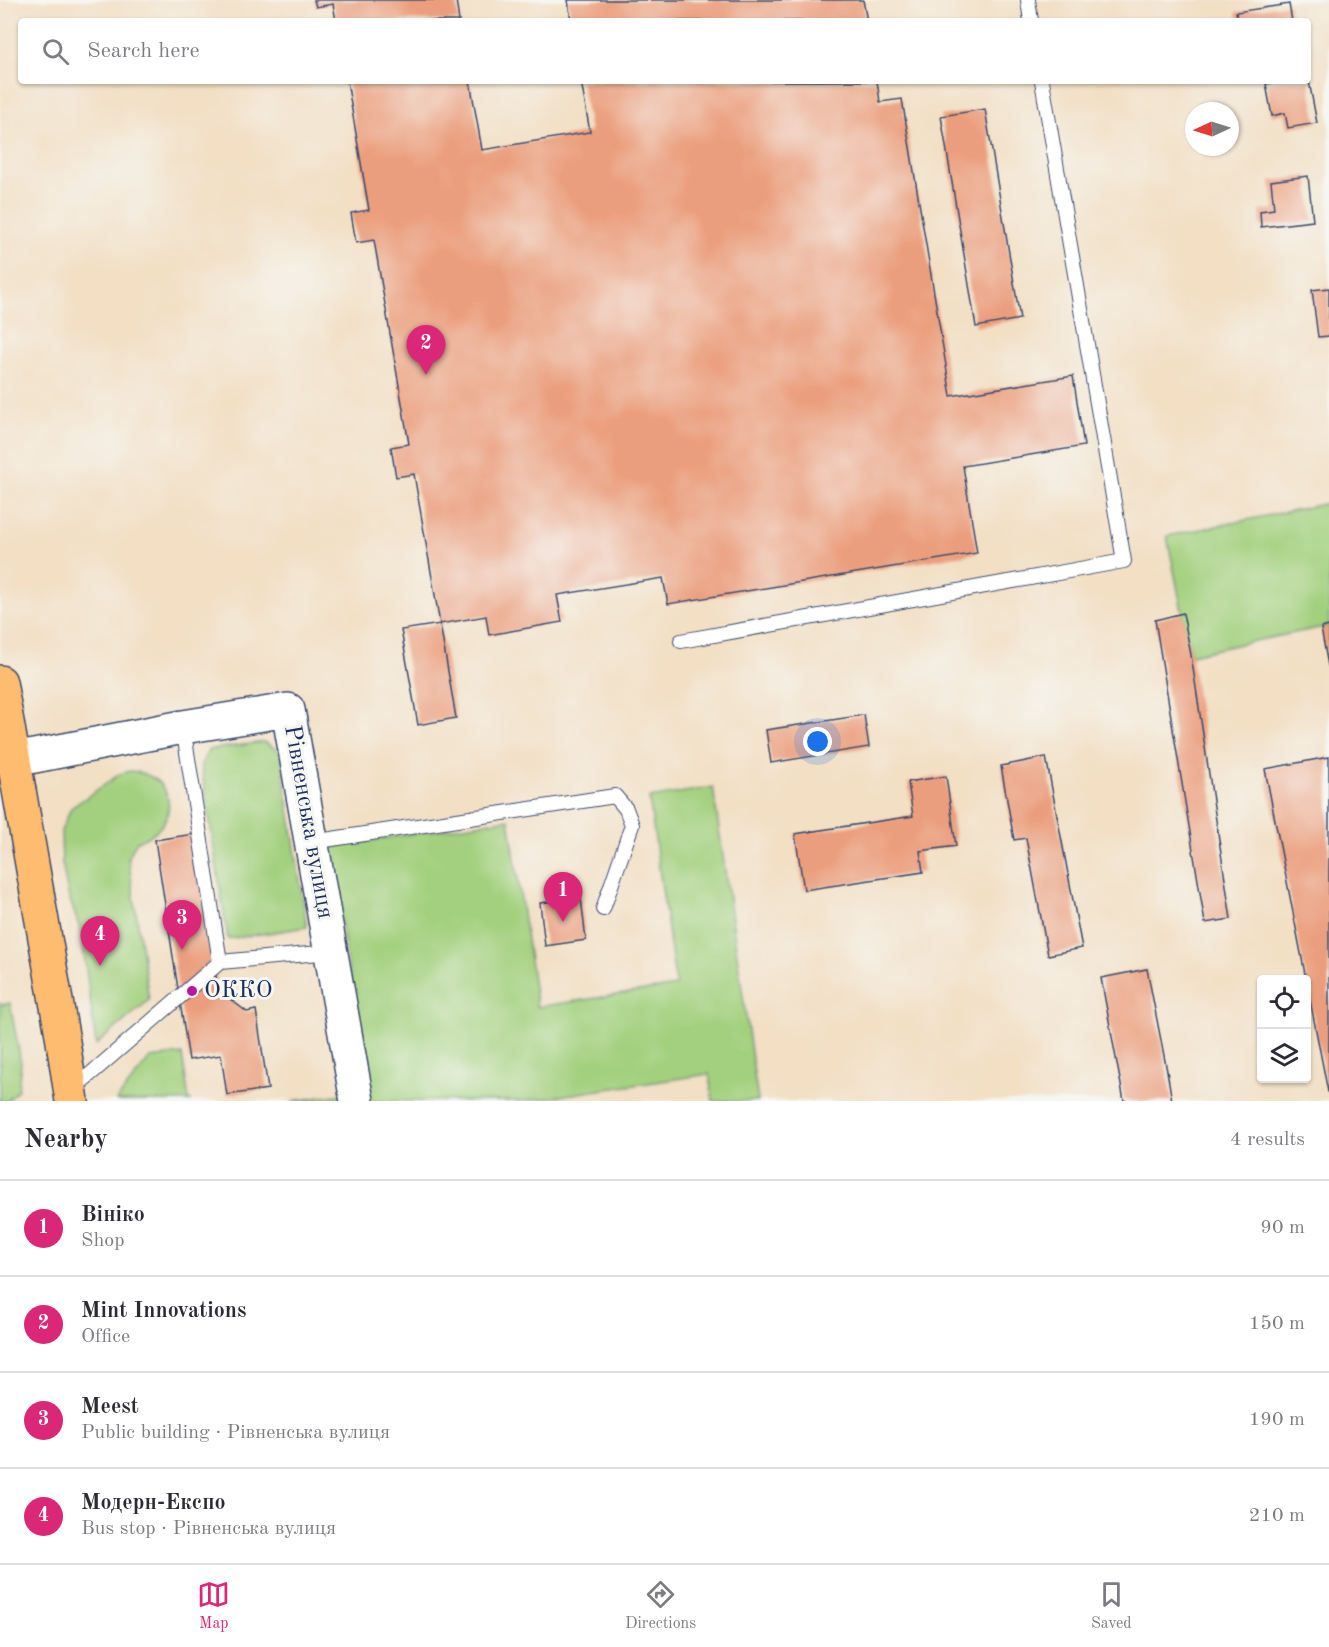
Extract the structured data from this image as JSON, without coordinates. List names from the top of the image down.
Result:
{
  "streets": {
    "street": ["Рівненська вулиця"]
  },
  "places": ["ОККО"],
  "north": "left",
  "page": {
    "search": "Search here",
    "pins": [
      "2",
      "1",
      "3",
      "4"
    ],
    "heading": ["Nearby", "4 results"],
    "list": [
      {
        "mark": "1",
        "name": "Вініко",
        "note": "Shop",
        "value": "90 m"
      },
      {
        "mark": "2",
        "name": "Mint Innovations",
        "note": "Office",
        "value": "150 m"
      },
      {
        "mark": "3",
        "name": "Meest",
        "note": "Public building · Рівненська вулиця",
        "value": "190 m"
      },
      {
        "mark": "4",
        "name": "Модерн-Експо",
        "note": "Bus stop · Рівненська вулиця",
        "value": "210 m"
      }
    ],
    "nav": ["Map", "Directions", "Saved"]
  }
}
